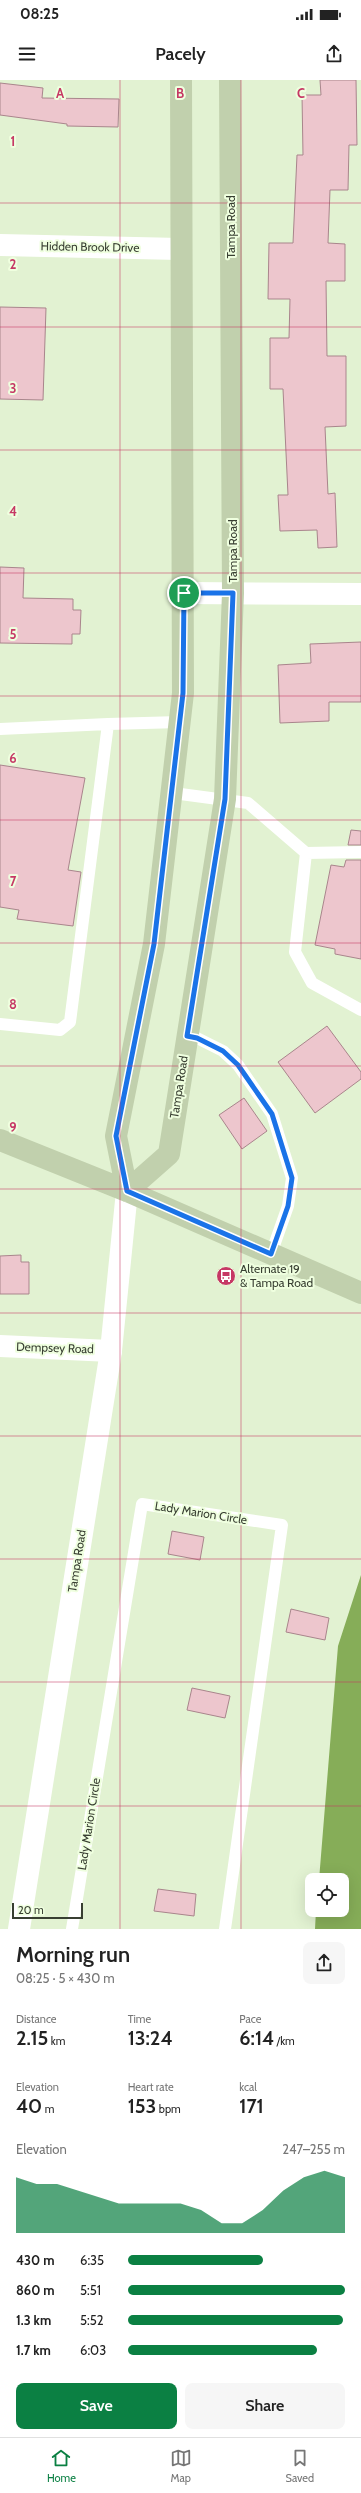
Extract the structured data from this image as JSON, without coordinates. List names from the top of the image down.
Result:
{
  "streets": {
    "main road": ["Tampa Road"],
    "street": ["Hidden Brook Drive", "Dempsey Road"],
    "lane": ["Lady Marion Circle"]
  },
  "crossings": [
    ["Tampa Road", "Hidden Brook Drive"],
    ["Tampa Road", "Dempsey Road"]
  ],
  "places": {
    "bus stop": ["Alternate 19 & Tampa Road"]
  },
  "scale_bar": "20 m",
  "page": {
    "status": "08:25",
    "header": "Pacely",
    "scale": "20 m",
    "heading": ["Morning run", "08:25 · 5 × 430 m"],
    "stats": [
      ["Distance", "2.15 km"],
      ["Time", "13:24"],
      ["Pace", "6:14 /km"],
      ["Elevation", "40 m"],
      ["Heart rate", "153 bpm"],
      ["kcal", "171"]
    ],
    "chart": ["Elevation", "247–255 m"],
    "list": [
      {
        "name": "430 m",
        "note": "6:35"
      },
      {
        "name": "860 m",
        "note": "5:51"
      },
      {
        "name": "1.3 km",
        "note": "5:52"
      },
      {
        "name": "1.7 km",
        "note": "6:03"
      }
    ],
    "buttons": ["Save", "Share"],
    "tabs": ["Home", "Map", "Saved"]
  },
  "grid": {
    "columns": ["A", "B", "C"],
    "rows": [
      "1",
      "2",
      "3",
      "4",
      "5",
      "6",
      "7",
      "8",
      "9"
    ]
  }
}
